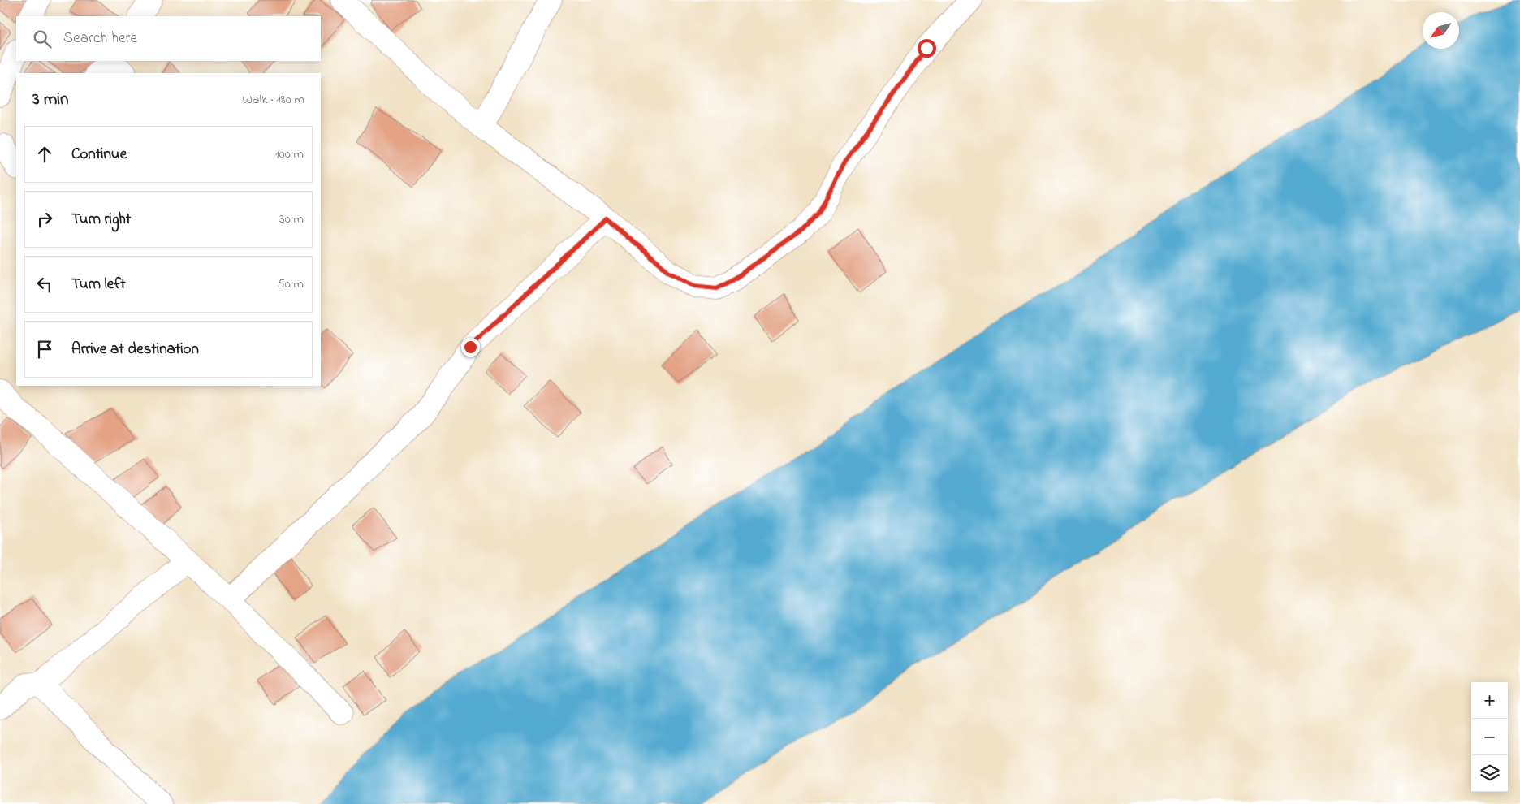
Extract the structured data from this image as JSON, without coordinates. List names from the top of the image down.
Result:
{
  "north": "bottom left",
  "page": {
    "search": "Search here",
    "heading": ["3 min", "Walk · 180 m"],
    "list": [
      ["Continue", "100 m"],
      ["Turn right", "30 m"],
      ["Turn left", "50 m"],
      "Arrive at destination"
    ],
    "map_buttons": ["+", "−"]
  }
}
